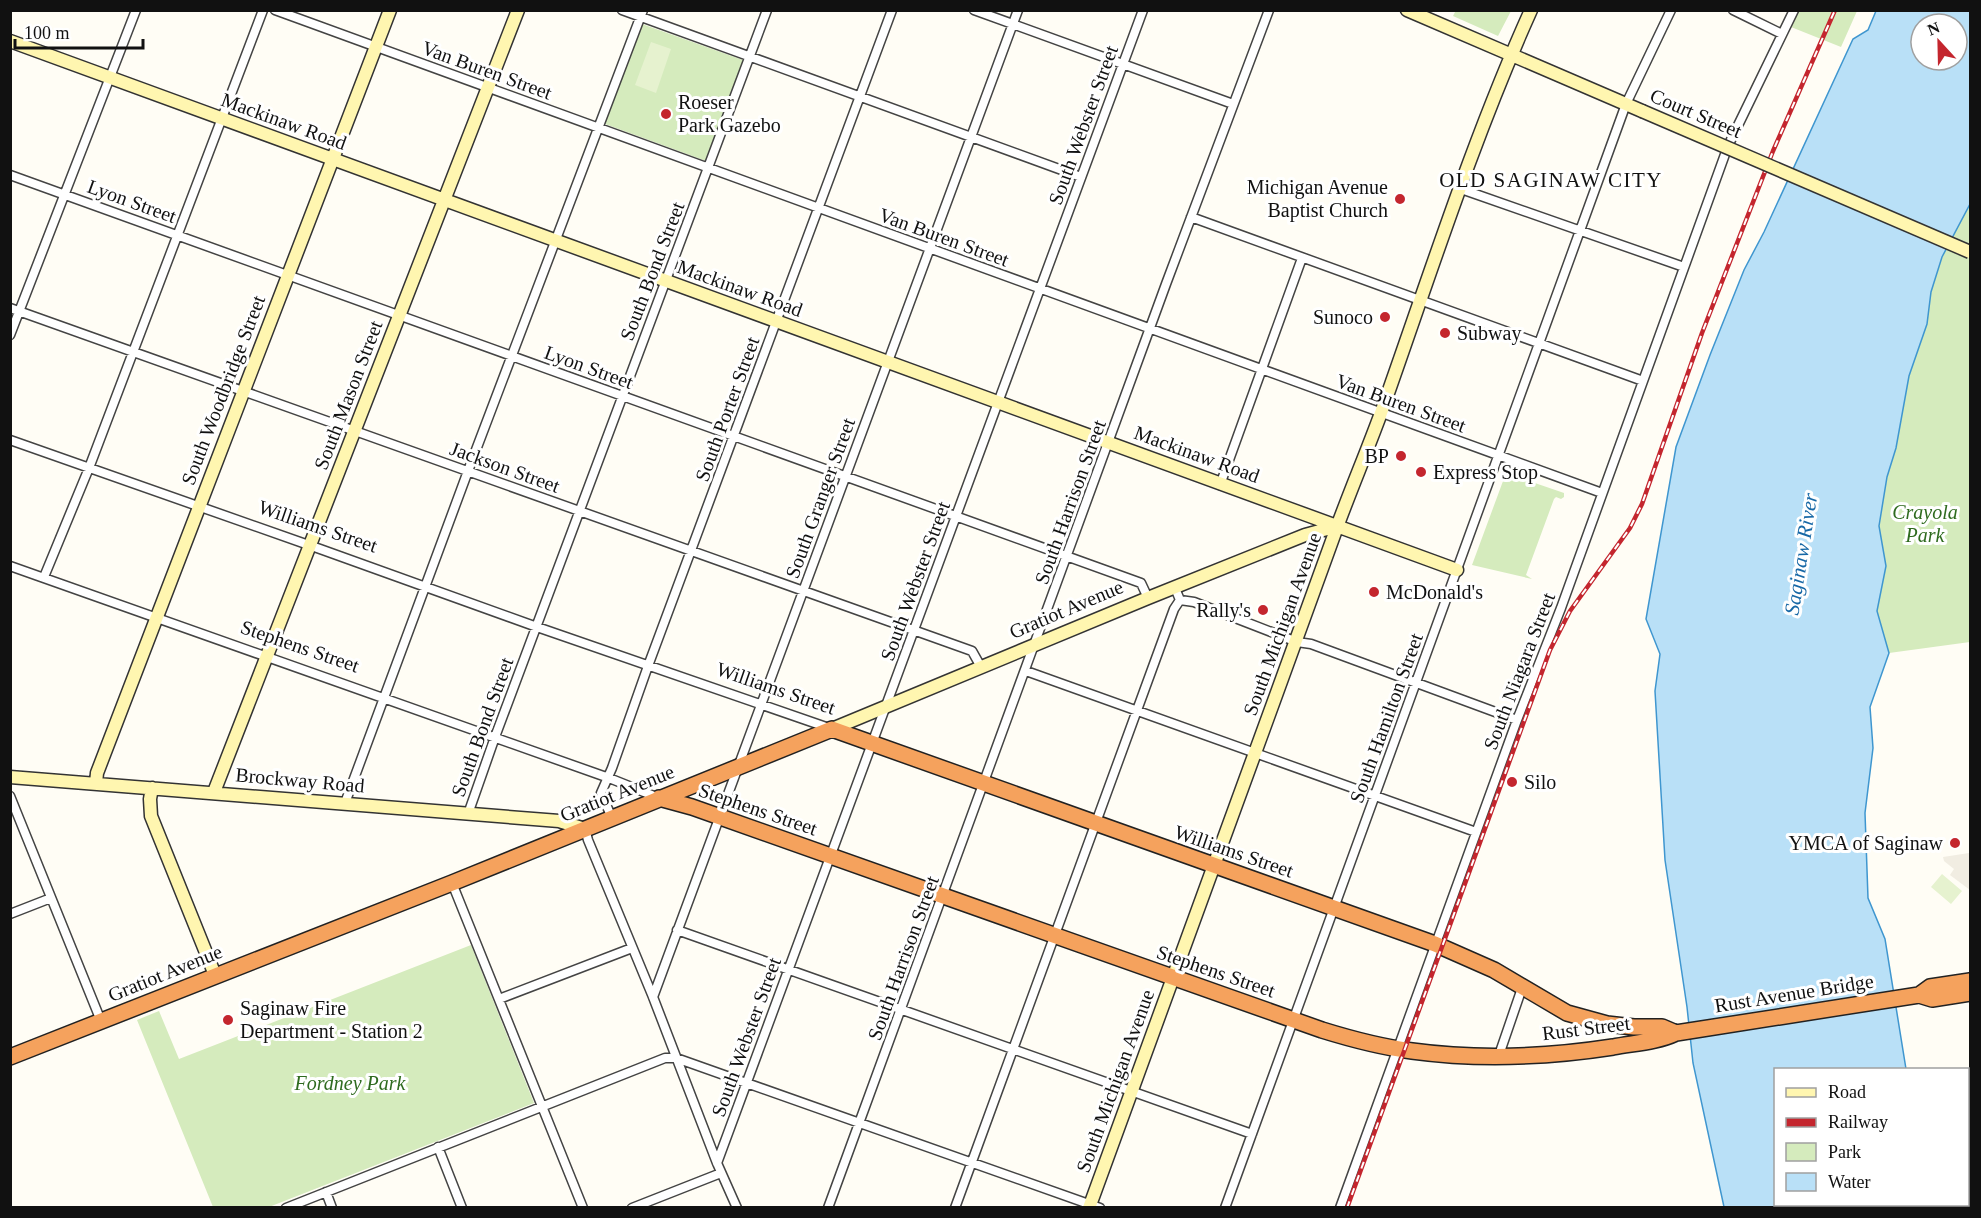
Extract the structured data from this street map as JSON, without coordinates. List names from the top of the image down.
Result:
{
  "streets": {
    "highway": [
      "Williams Street",
      "Gratiot Avenue",
      "Stephens Street",
      "Rust Avenue Bridge",
      "Rust Street"
    ],
    "street": [
      "Van Buren Street",
      "Court Street",
      "Mackinaw Road",
      "South Webster Street",
      "Lyon Street",
      "South Bond Street",
      "South Woodbridge Street",
      "South Mason Street",
      "South Porter Street",
      "Jackson Street",
      "South Granger Street",
      "South Harrison Street",
      "South Michigan Avenue",
      "South Niagara Street",
      "South Hamilton Street",
      "Brockway Road"
    ]
  },
  "crossings": [
    ["Van Buren Street", "South Webster Street"],
    ["Van Buren Street", "South Bond Street"],
    ["Van Buren Street", "South Woodbridge Street"],
    ["Van Buren Street", "South Mason Street"],
    ["Van Buren Street", "South Porter Street"],
    ["Van Buren Street", "South Granger Street"],
    ["Van Buren Street", "South Harrison Street"],
    ["Van Buren Street", "South Michigan Avenue"],
    ["Van Buren Street", "South Niagara Street"],
    ["Van Buren Street", "South Hamilton Street"],
    ["Court Street", "South Michigan Avenue"],
    ["Court Street", "South Hamilton Street"],
    ["Mackinaw Road", "South Webster Street"],
    ["Mackinaw Road", "South Bond Street"],
    ["Mackinaw Road", "South Woodbridge Street"],
    ["Mackinaw Road", "South Mason Street"],
    ["Mackinaw Road", "South Porter Street"],
    ["Mackinaw Road", "South Granger Street"],
    ["Mackinaw Road", "South Harrison Street"],
    ["Mackinaw Road", "Gratiot Avenue"],
    ["Mackinaw Road", "South Michigan Avenue"],
    ["Mackinaw Road", "South Hamilton Street"],
    ["South Webster Street", "Lyon Street"],
    ["South Webster Street", "Jackson Street"],
    ["South Webster Street", "Williams Street"],
    ["South Webster Street", "Gratiot Avenue"],
    ["South Webster Street", "Stephens Street"],
    ["Lyon Street", "South Bond Street"],
    ["Lyon Street", "South Woodbridge Street"],
    ["Lyon Street", "South Mason Street"],
    ["Lyon Street", "South Porter Street"],
    ["Lyon Street", "South Granger Street"],
    ["Lyon Street", "South Harrison Street"],
    ["Lyon Street", "Gratiot Avenue"],
    ["South Bond Street", "Jackson Street"],
    ["South Bond Street", "Williams Street"],
    ["South Bond Street", "Stephens Street"],
    ["South Bond Street", "Brockway Road"],
    ["South Woodbridge Street", "Jackson Street"],
    ["South Woodbridge Street", "Williams Street"],
    ["South Woodbridge Street", "Stephens Street"],
    ["South Woodbridge Street", "Brockway Road"],
    ["South Mason Street", "Jackson Street"],
    ["South Mason Street", "Williams Street"],
    ["South Mason Street", "Stephens Street"],
    ["South Mason Street", "Brockway Road"],
    ["South Porter Street", "Jackson Street"],
    ["South Porter Street", "Williams Street"],
    ["South Porter Street", "Gratiot Avenue"],
    ["South Porter Street", "Stephens Street"],
    ["Jackson Street", "South Granger Street"],
    ["Jackson Street", "Gratiot Avenue"],
    ["South Granger Street", "Williams Street"],
    ["South Granger Street", "Gratiot Avenue"],
    ["South Granger Street", "Stephens Street"],
    ["South Harrison Street", "Williams Street"],
    ["South Harrison Street", "Gratiot Avenue"],
    ["South Harrison Street", "Stephens Street"],
    ["Williams Street", "Gratiot Avenue"],
    ["Williams Street", "South Michigan Avenue"],
    ["Williams Street", "South Niagara Street"],
    ["Williams Street", "South Hamilton Street"],
    ["Williams Street", "Rust Avenue Bridge"],
    ["Williams Street", "Rust Street"],
    ["Gratiot Avenue", "South Michigan Avenue"],
    ["Gratiot Avenue", "Stephens Street"],
    ["Gratiot Avenue", "Brockway Road"],
    ["South Michigan Avenue", "Stephens Street"],
    ["Stephens Street", "South Niagara Street"],
    ["Stephens Street", "South Hamilton Street"],
    ["Stephens Street", "Rust Street"],
    ["Rust Avenue Bridge", "Rust Street"]
  ],
  "districts": ["OLD SAGINAW CITY"],
  "water": ["Saginaw River"],
  "parks": ["Crayola Park", "Fordney Park"],
  "places": [
    "Roeser Park Gazebo",
    "Michigan Avenue Baptist Church",
    "Sunoco",
    "Subway",
    "BP",
    "Express Stop",
    "McDonald's",
    "Rally's",
    "Silo",
    "YMCA of Saginaw",
    "Saginaw Fire Department - Station 2"
  ],
  "legend": [
    "Road",
    "Railway",
    "Park",
    "Water"
  ],
  "scale_bar": "100 m",
  "north": "top"
}
